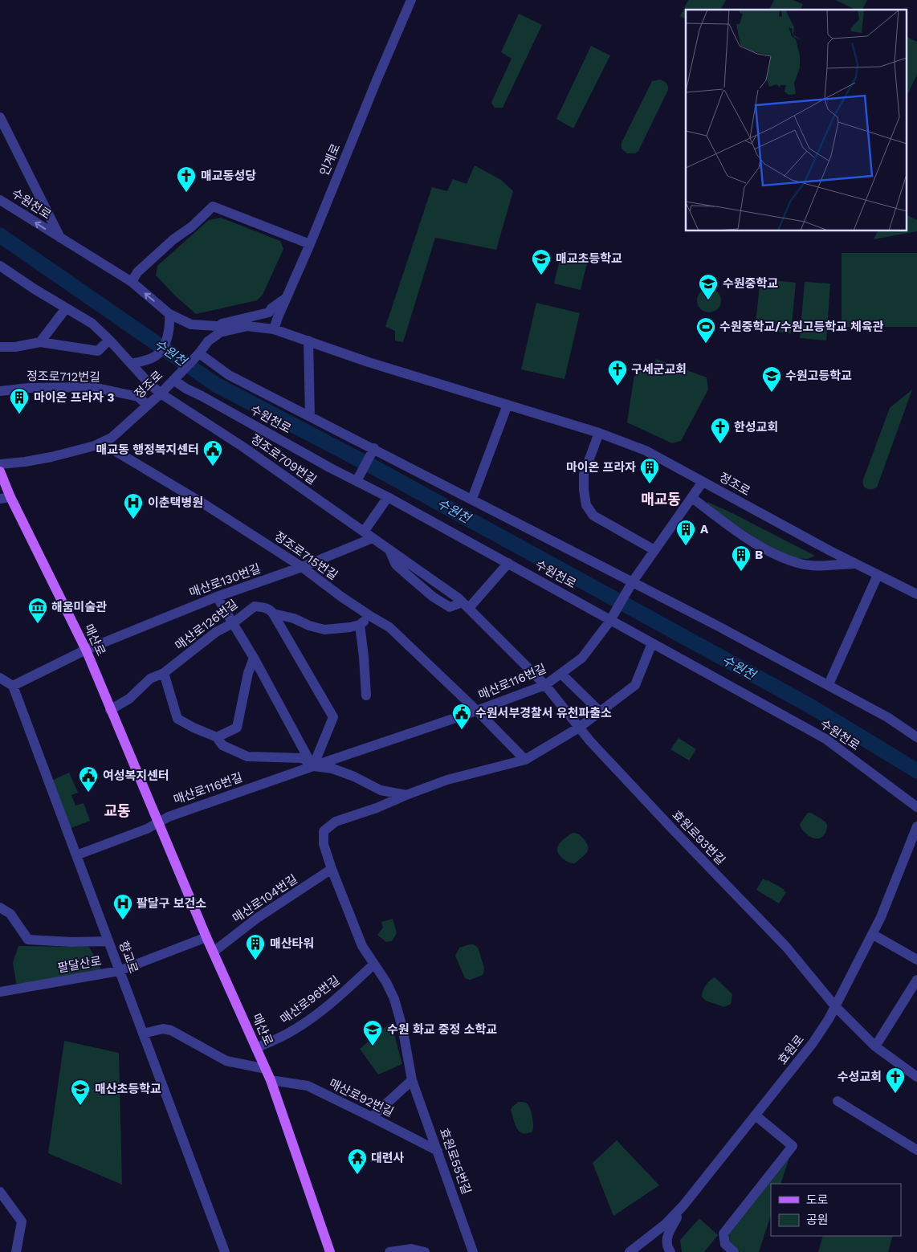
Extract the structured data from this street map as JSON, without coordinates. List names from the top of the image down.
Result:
{
  "streets": {
    "main road": ["매산로"],
    "street": [
      "인계로",
      "수원천로",
      "정조로712번길",
      "정조로",
      "정조로709번길",
      "정조로715번길",
      "매산로130번길",
      "매산로126번길",
      "매산로116번길",
      "효원로93번길",
      "매산로104번길",
      "향교로",
      "팔달산로",
      "매산로96번길",
      "효원로",
      "매산로92번길",
      "효원로55번길"
    ]
  },
  "crossings": [
    ["인계로", "정조로"],
    ["수원천로", "정조로"],
    ["수원천로", "매산로116번길"],
    ["정조로712번길", "정조로"],
    ["정조로", "정조로709번길"],
    ["정조로", "정조로715번길"],
    ["정조로", "매산로116번길"],
    ["정조로709번길", "매산로130번길"],
    ["정조로709번길", "매산로116번길"],
    ["정조로709번길", "효원로93번길"],
    ["정조로715번길", "매산로130번길"],
    ["정조로715번길", "매산로116번길"],
    ["매산로130번길", "매산로"],
    ["매산로130번길", "향교로"],
    ["매산로126번길", "매산로"],
    ["매산로", "매산로116번길"],
    ["매산로", "매산로104번길"],
    ["매산로", "팔달산로"],
    ["매산로", "매산로96번길"],
    ["매산로", "매산로92번길"],
    ["매산로116번길", "효원로93번길"],
    ["효원로93번길", "효원로"],
    ["향교로", "팔달산로"],
    ["매산로92번길", "효원로55번길"]
  ],
  "districts": ["매교동", "교동"],
  "water": ["수원천"],
  "places": {
    "church": [
      "매교동성당",
      "구세군교회",
      "한성교회",
      "수성교회"
    ],
    "school or university": [
      "매교초등학교",
      "수원중학교",
      "수원고등학교",
      "수원 화교 중정 소학교",
      "매산초등학교"
    ],
    "sports": ["수원중학교/수원고등학교 체육관"],
    "building": [
      "마이온 프라자 3",
      "마이온 프라자",
      "A",
      "B",
      "매산타워"
    ],
    "public building": ["매교동 행정복지센터", "수원서부경찰서 유천파출소", "여성복지센터"],
    "hospital": ["이춘택병원", "팔달구 보건소"],
    "museum": ["해움미술관"],
    "temple": ["대련사"]
  },
  "legend": ["도로", "공원"]
}
